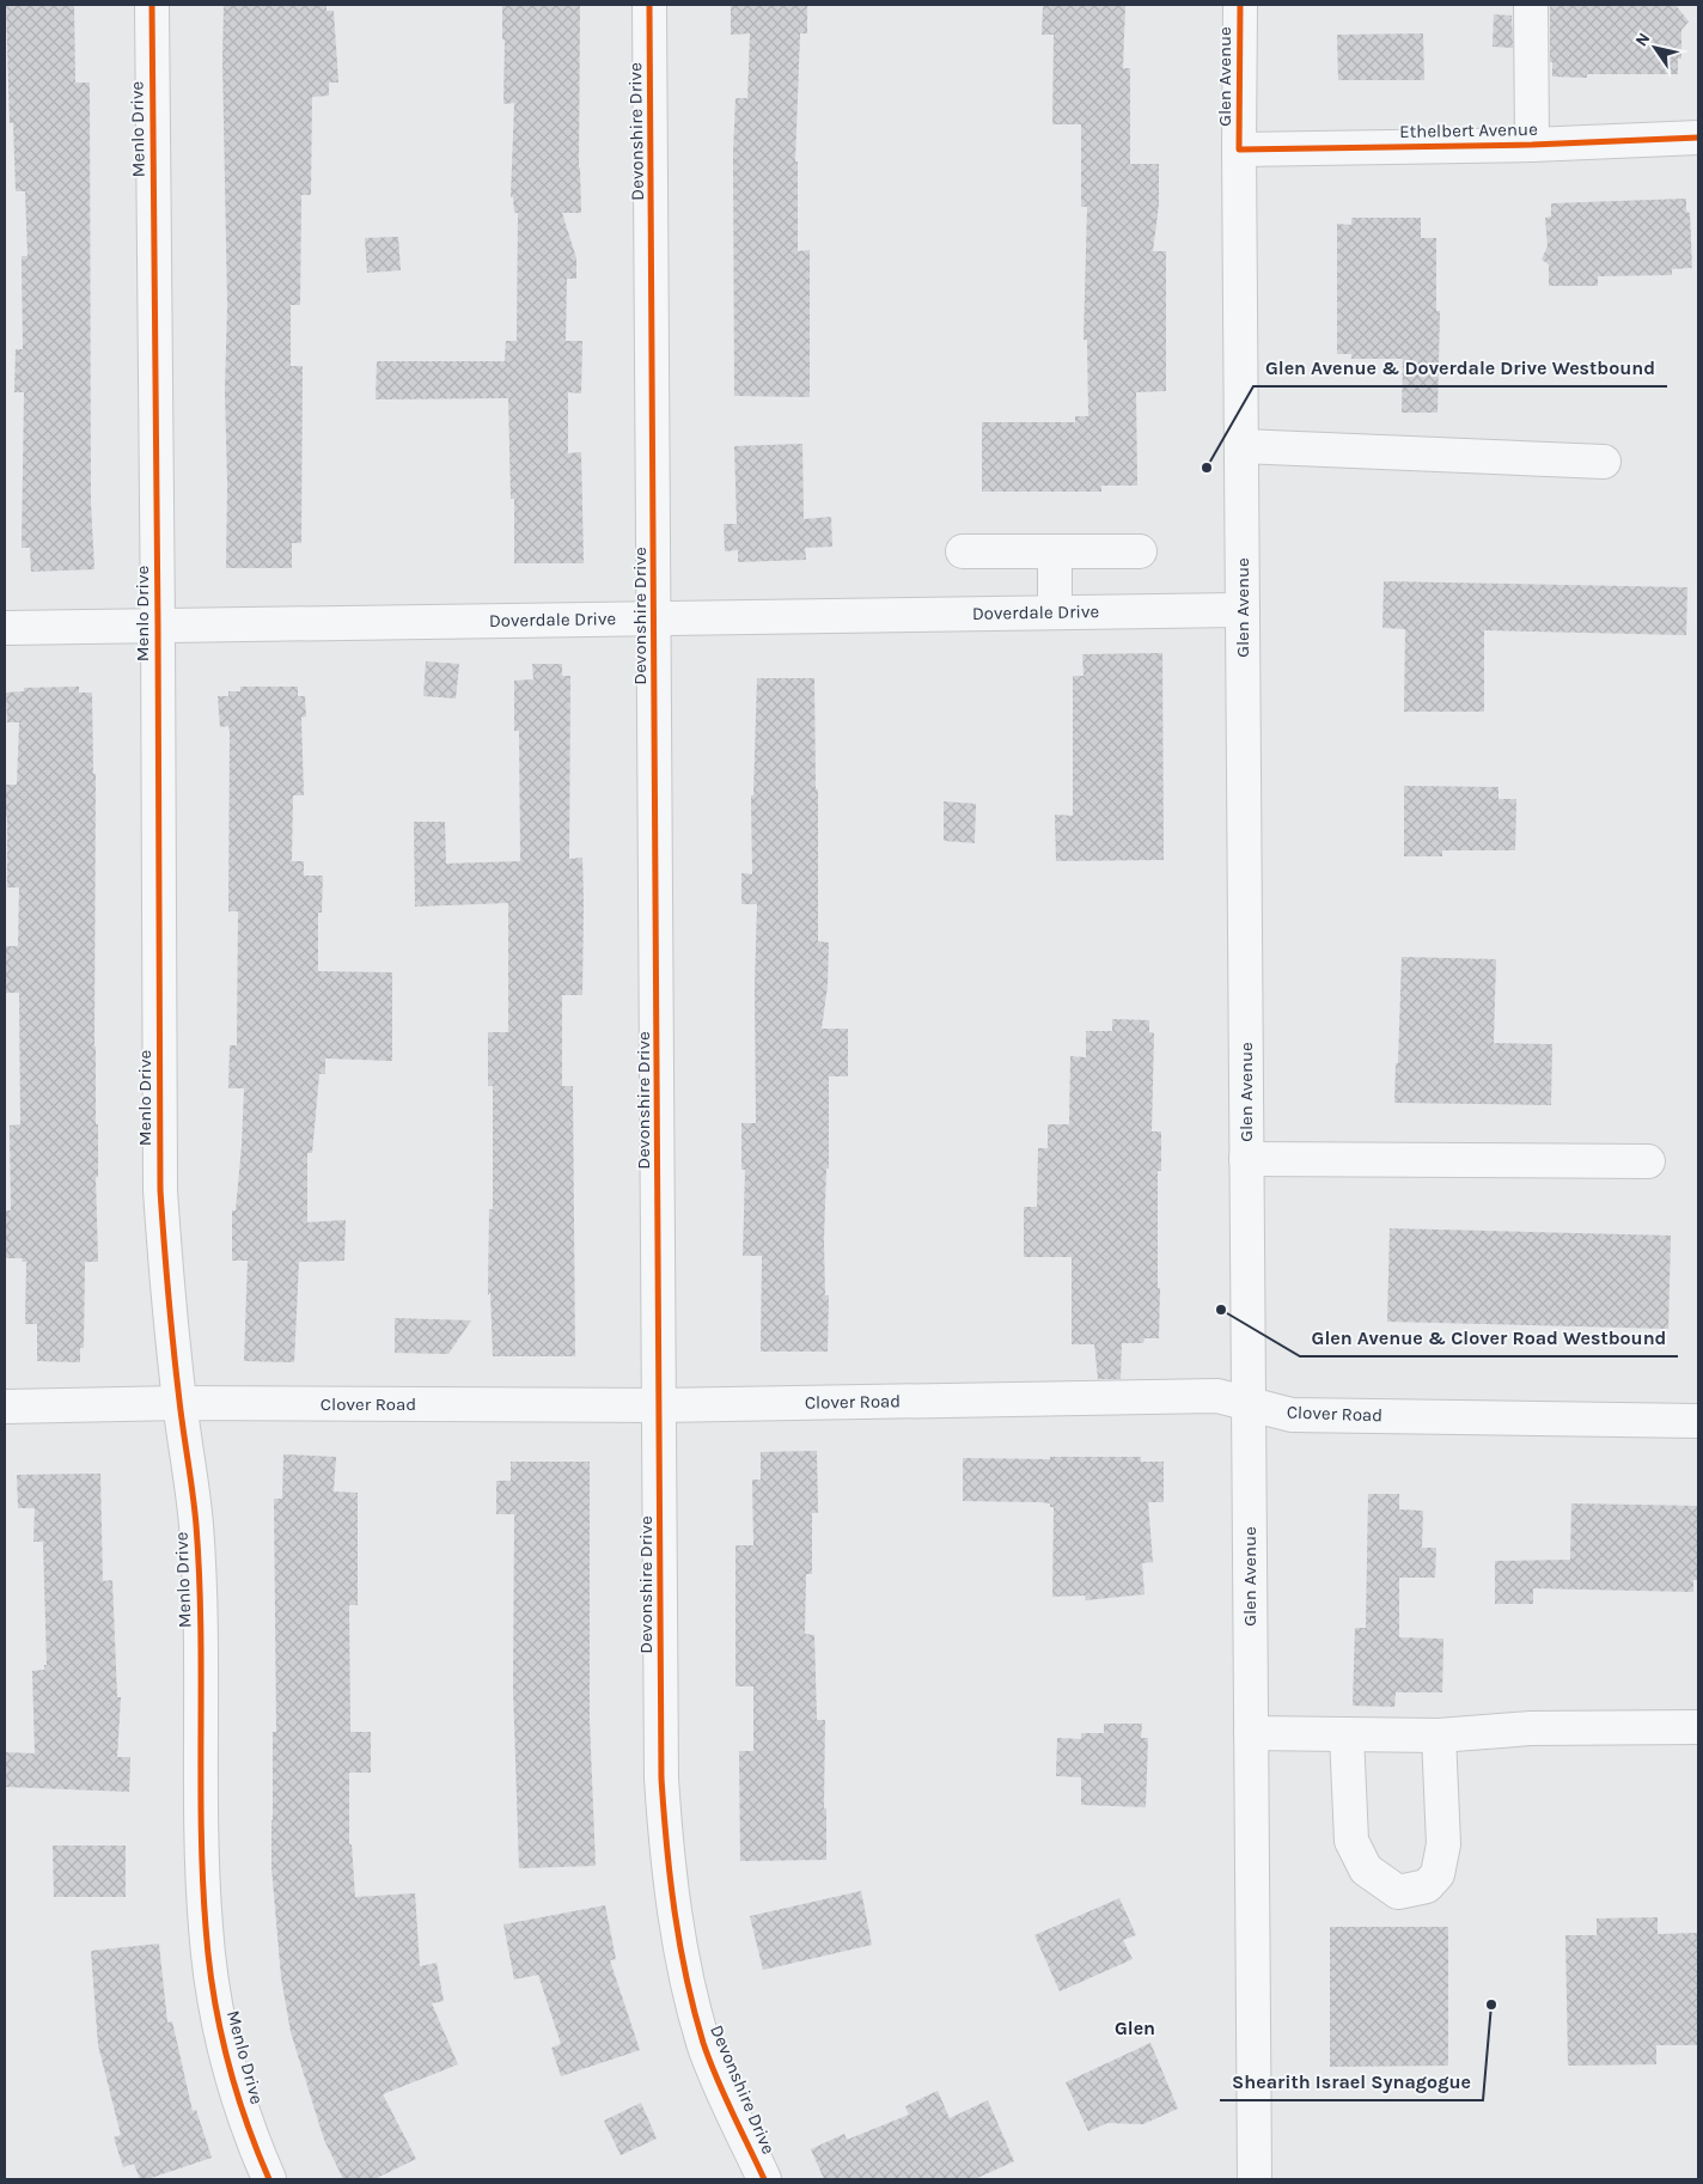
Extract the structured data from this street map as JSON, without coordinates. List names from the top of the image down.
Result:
{
  "streets": {
    "street": [
      "Glen Avenue",
      "Menlo Drive",
      "Ethelbert Avenue",
      "Devonshire Drive",
      "Doverdale Drive",
      "Clover Road"
    ]
  },
  "crossings": [
    ["Glen Avenue", "Ethelbert Avenue"],
    ["Glen Avenue", "Doverdale Drive"],
    ["Glen Avenue", "Clover Road"],
    ["Menlo Drive", "Doverdale Drive"],
    ["Menlo Drive", "Clover Road"],
    ["Devonshire Drive", "Doverdale Drive"],
    ["Devonshire Drive", "Clover Road"]
  ],
  "districts": ["Glen"],
  "places": ["Glen Avenue & Doverdale Drive Westbound", "Glen Avenue & Clover Road Westbound", "Shearith Israel Synagogue"],
  "north": "top left"
}
